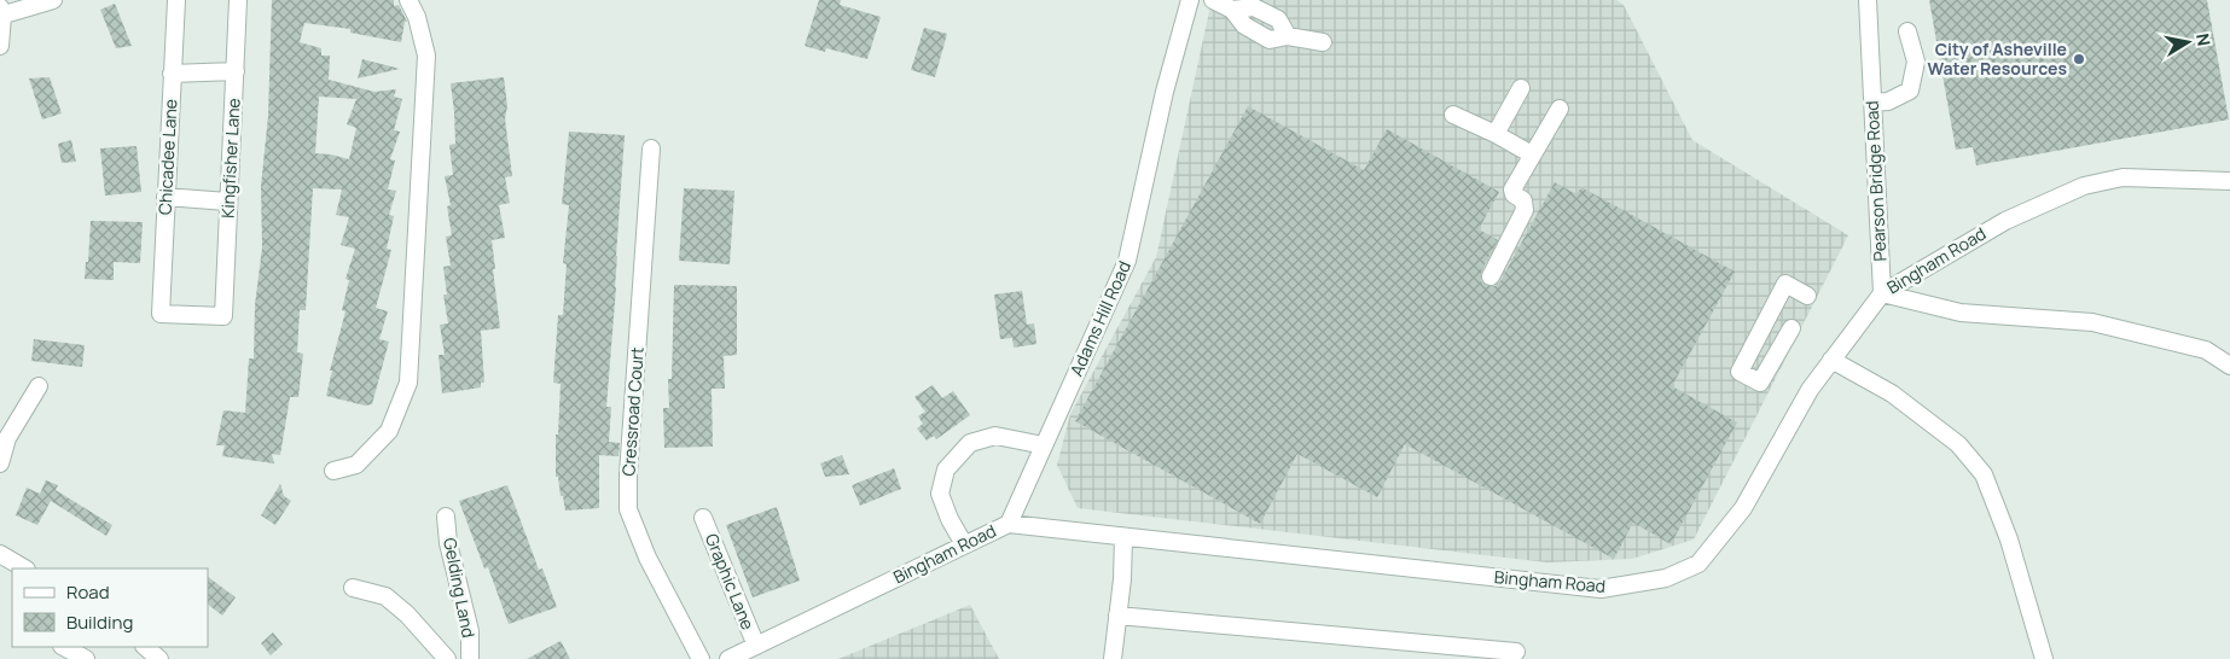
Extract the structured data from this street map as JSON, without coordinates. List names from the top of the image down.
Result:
{
  "streets": {
    "street": [
      "Chicadee Lane",
      "Kingfisher Lane",
      "Pearson Bridge Road",
      "Bingham Road",
      "Adams Hill Road",
      "Cressroad Court",
      "Graphic Lane",
      "Gelding Land"
    ]
  },
  "crossings": [
    ["Chicadee Lane", "Kingfisher Lane"],
    ["Pearson Bridge Road", "Bingham Road"],
    ["Bingham Road", "Adams Hill Road"],
    ["Bingham Road", "Graphic Lane"]
  ],
  "places": ["City of Asheville Water Resources"],
  "legend": ["Road", "Building"],
  "north": "right"
}
